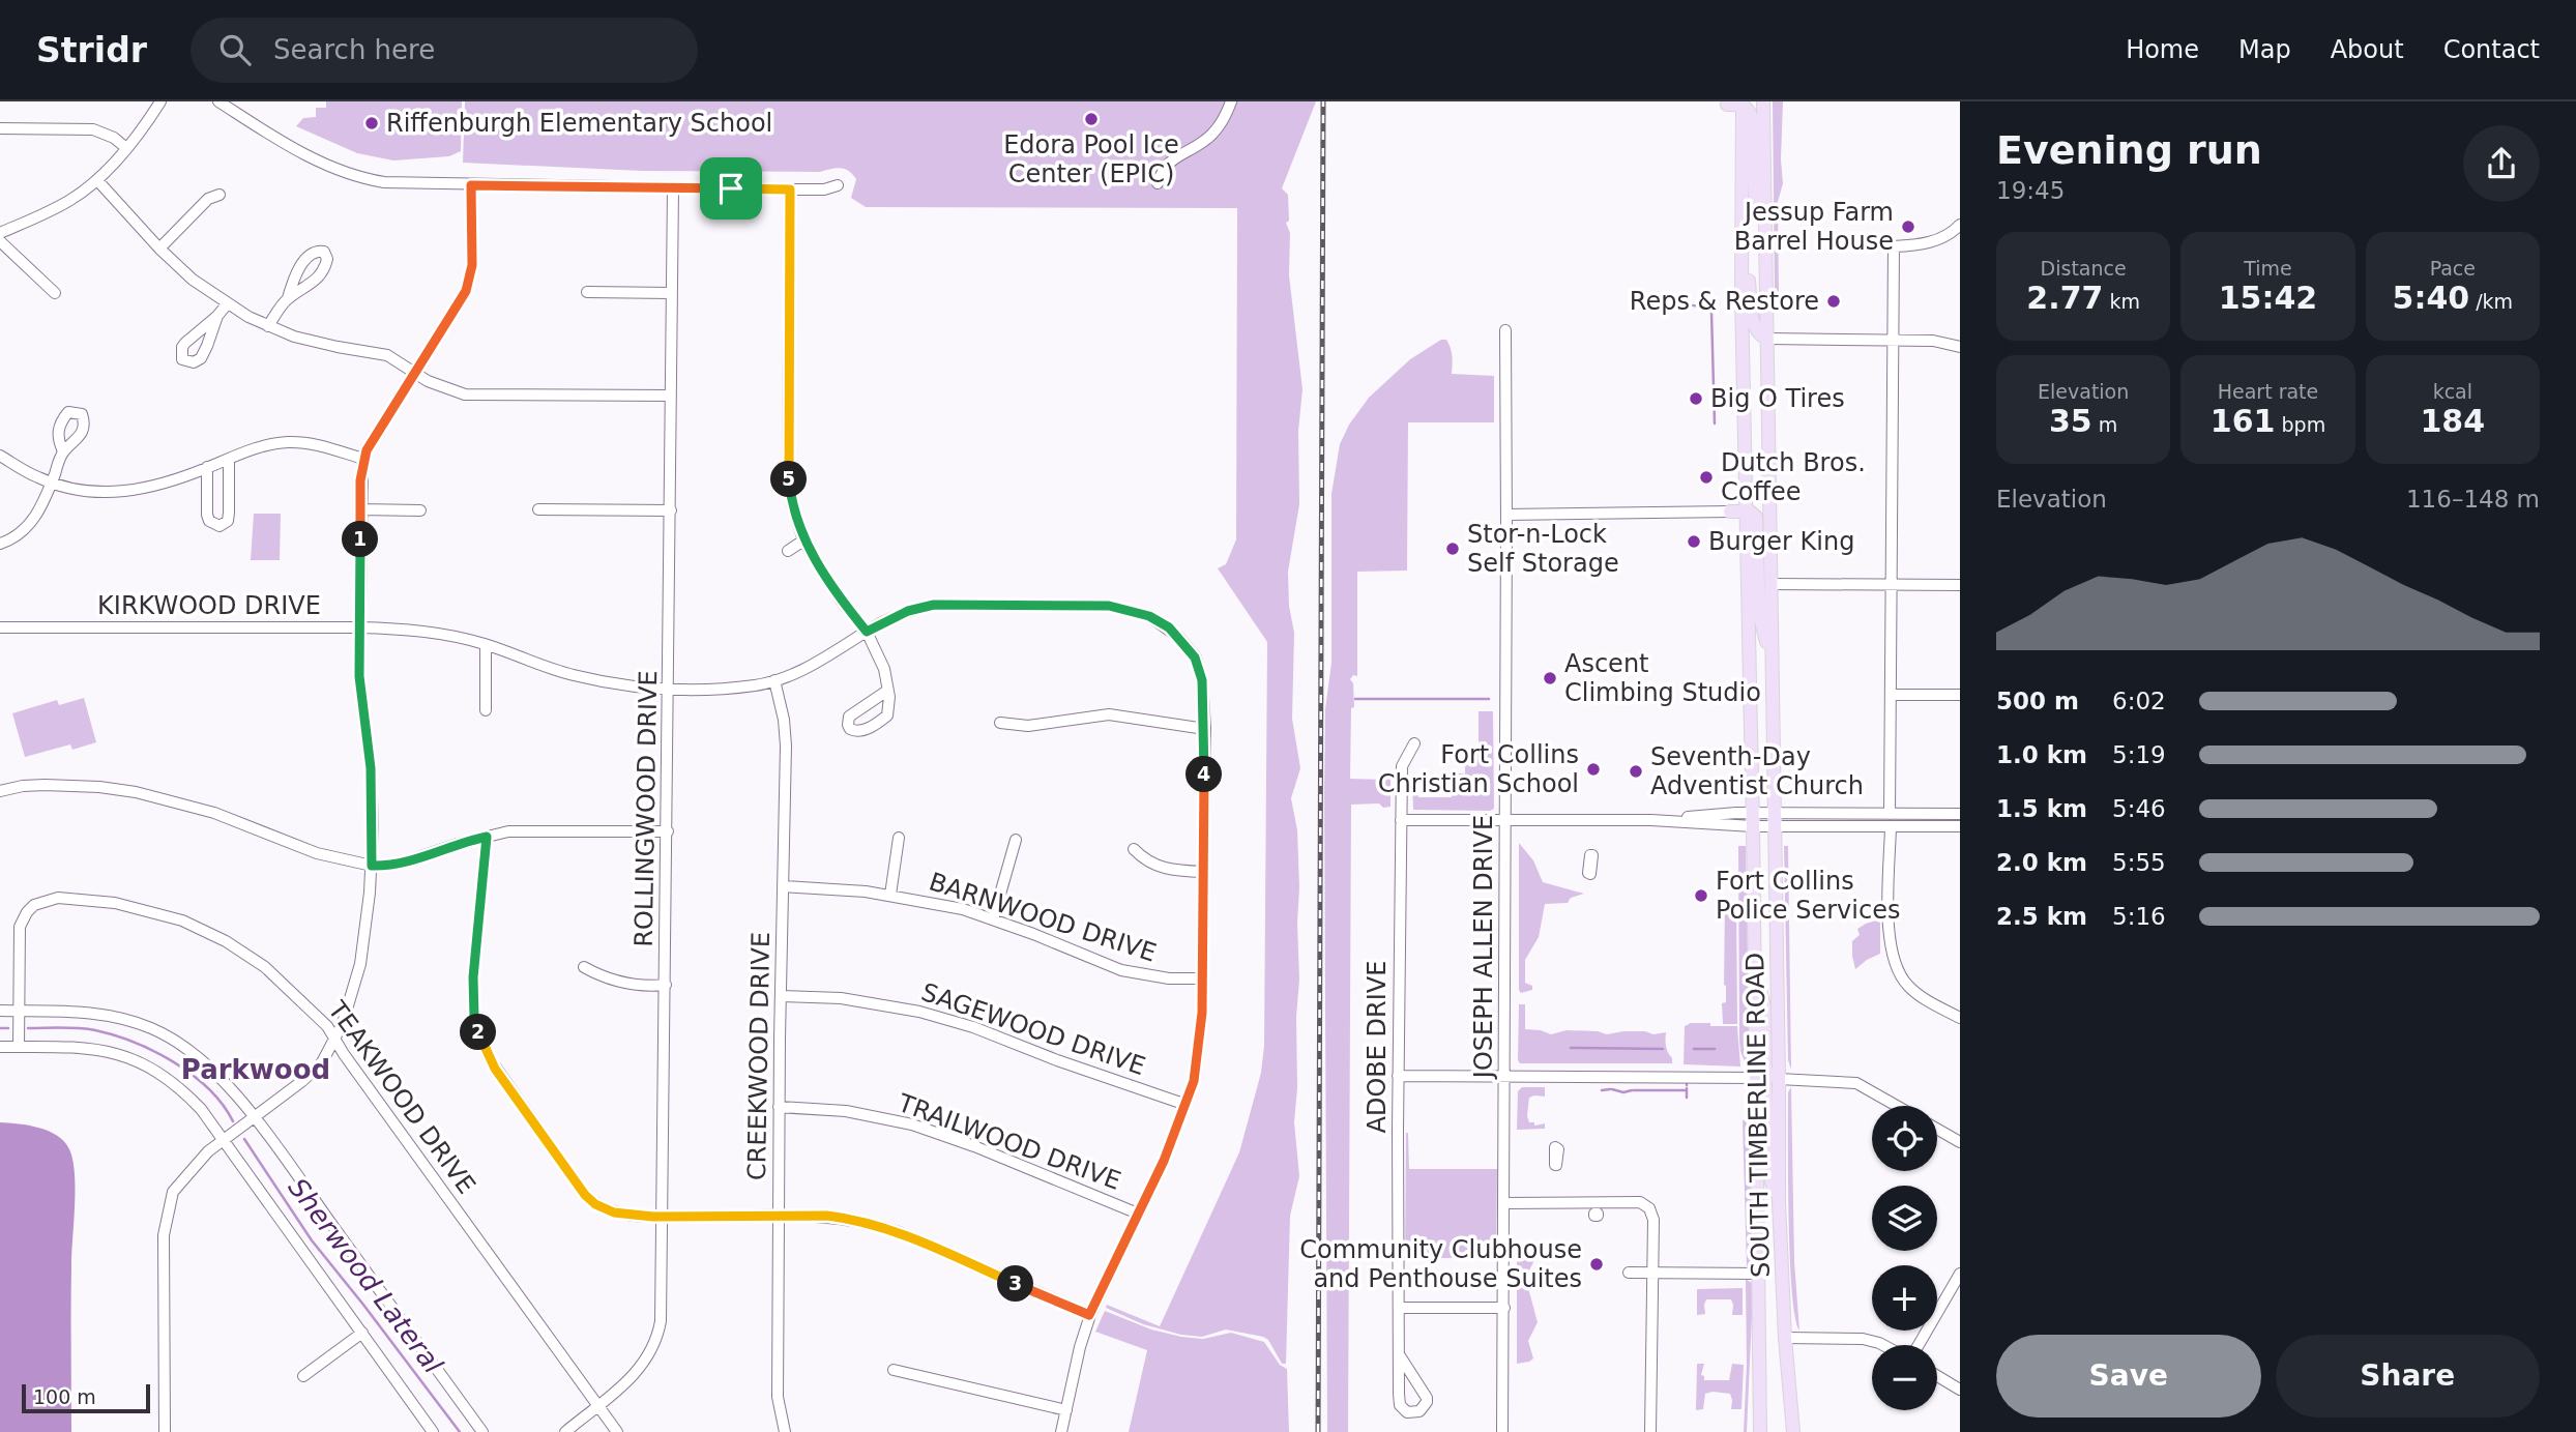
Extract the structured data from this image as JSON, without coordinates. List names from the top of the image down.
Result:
{
  "streets": {
    "main road": ["SOUTH TIMBERLINE ROAD"],
    "street": [
      "KIRKWOOD DRIVE",
      "ROLLINGWOOD DRIVE",
      "BARNWOOD DRIVE",
      "JOSEPH ALLEN DRIVE",
      "SAGEWOOD DRIVE",
      "ADOBE DRIVE",
      "CREEKWOOD DRIVE",
      "TEAKWOOD DRIVE",
      "TRAILWOOD DRIVE"
    ]
  },
  "crossings": [
    ["KIRKWOOD DRIVE", "ROLLINGWOOD DRIVE"],
    ["KIRKWOOD DRIVE", "CREEKWOOD DRIVE"],
    ["ROLLINGWOOD DRIVE", "TEAKWOOD DRIVE"],
    ["BARNWOOD DRIVE", "CREEKWOOD DRIVE"],
    ["SAGEWOOD DRIVE", "CREEKWOOD DRIVE"],
    ["CREEKWOOD DRIVE", "TRAILWOOD DRIVE"]
  ],
  "districts": ["Parkwood"],
  "water": ["Sherwood Lateral"],
  "places": [
    "Edora Pool Ice Center (EPIC)",
    "Riffenburgh Elementary School",
    "Jessup Farm Barrel House",
    "Reps & Restore",
    "Big O Tires",
    "Dutch Bros. Coffee",
    "Burger King",
    "Stor-n-Lock Self Storage",
    "Ascent Climbing Studio",
    "Fort Collins Christian School",
    "Seventh-Day Adventist Church",
    "Fort Collins Police Services",
    "Community Clubhouse and Penthouse Suites"
  ],
  "scale_bar": "100 m",
  "page": {
    "header": "Stridr",
    "search": "Search here",
    "nav": [
      "Home",
      "Map",
      "About",
      "Contact"
    ],
    "heading": ["Evening run", "19:45"],
    "stats": [
      ["Distance", "2.77 km"],
      ["Time", "15:42"],
      ["Pace", "5:40 /km"],
      ["Elevation", "35 m"],
      ["Heart rate", "161 bpm"],
      ["kcal", "184"]
    ],
    "pins": [
      "5",
      "1",
      "4",
      "2",
      "3"
    ],
    "chart": ["Elevation", "116–148 m"],
    "list": [
      {
        "name": "500 m",
        "note": "6:02"
      },
      {
        "name": "1.0 km",
        "note": "5:19"
      },
      {
        "name": "1.5 km",
        "note": "5:46"
      },
      {
        "name": "2.0 km",
        "note": "5:55"
      },
      {
        "name": "2.5 km",
        "note": "5:16"
      }
    ],
    "map_buttons": ["+", "−"],
    "buttons": ["Save", "Share"],
    "scale": "100 m"
  }
}
